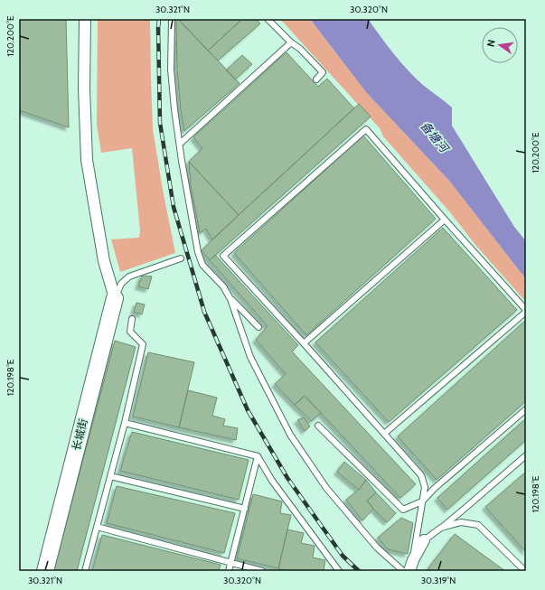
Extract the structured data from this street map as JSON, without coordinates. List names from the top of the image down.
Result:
{
  "streets": {
    "street": ["长城街"]
  },
  "water": ["备塘河"],
  "north": "left",
  "coordinates": [
    "30.321°N",
    "30.320°N",
    "120.200°E",
    "120.198°E",
    "30.319°N"
  ]
}
